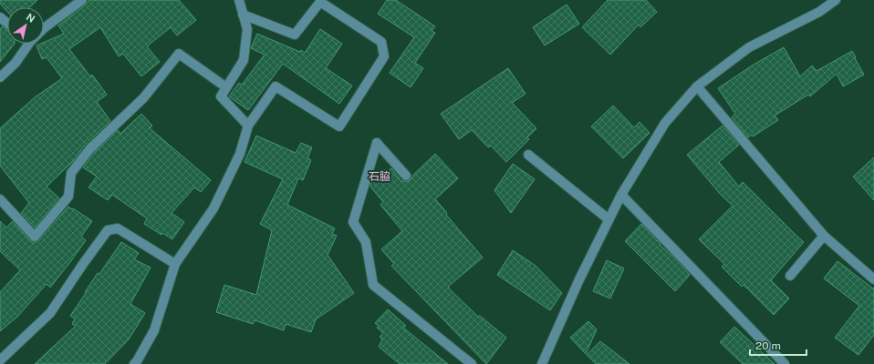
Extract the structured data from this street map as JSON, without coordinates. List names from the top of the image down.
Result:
{
  "districts": ["石脇"],
  "scale_bar": "20 m",
  "north": "top right"
}
